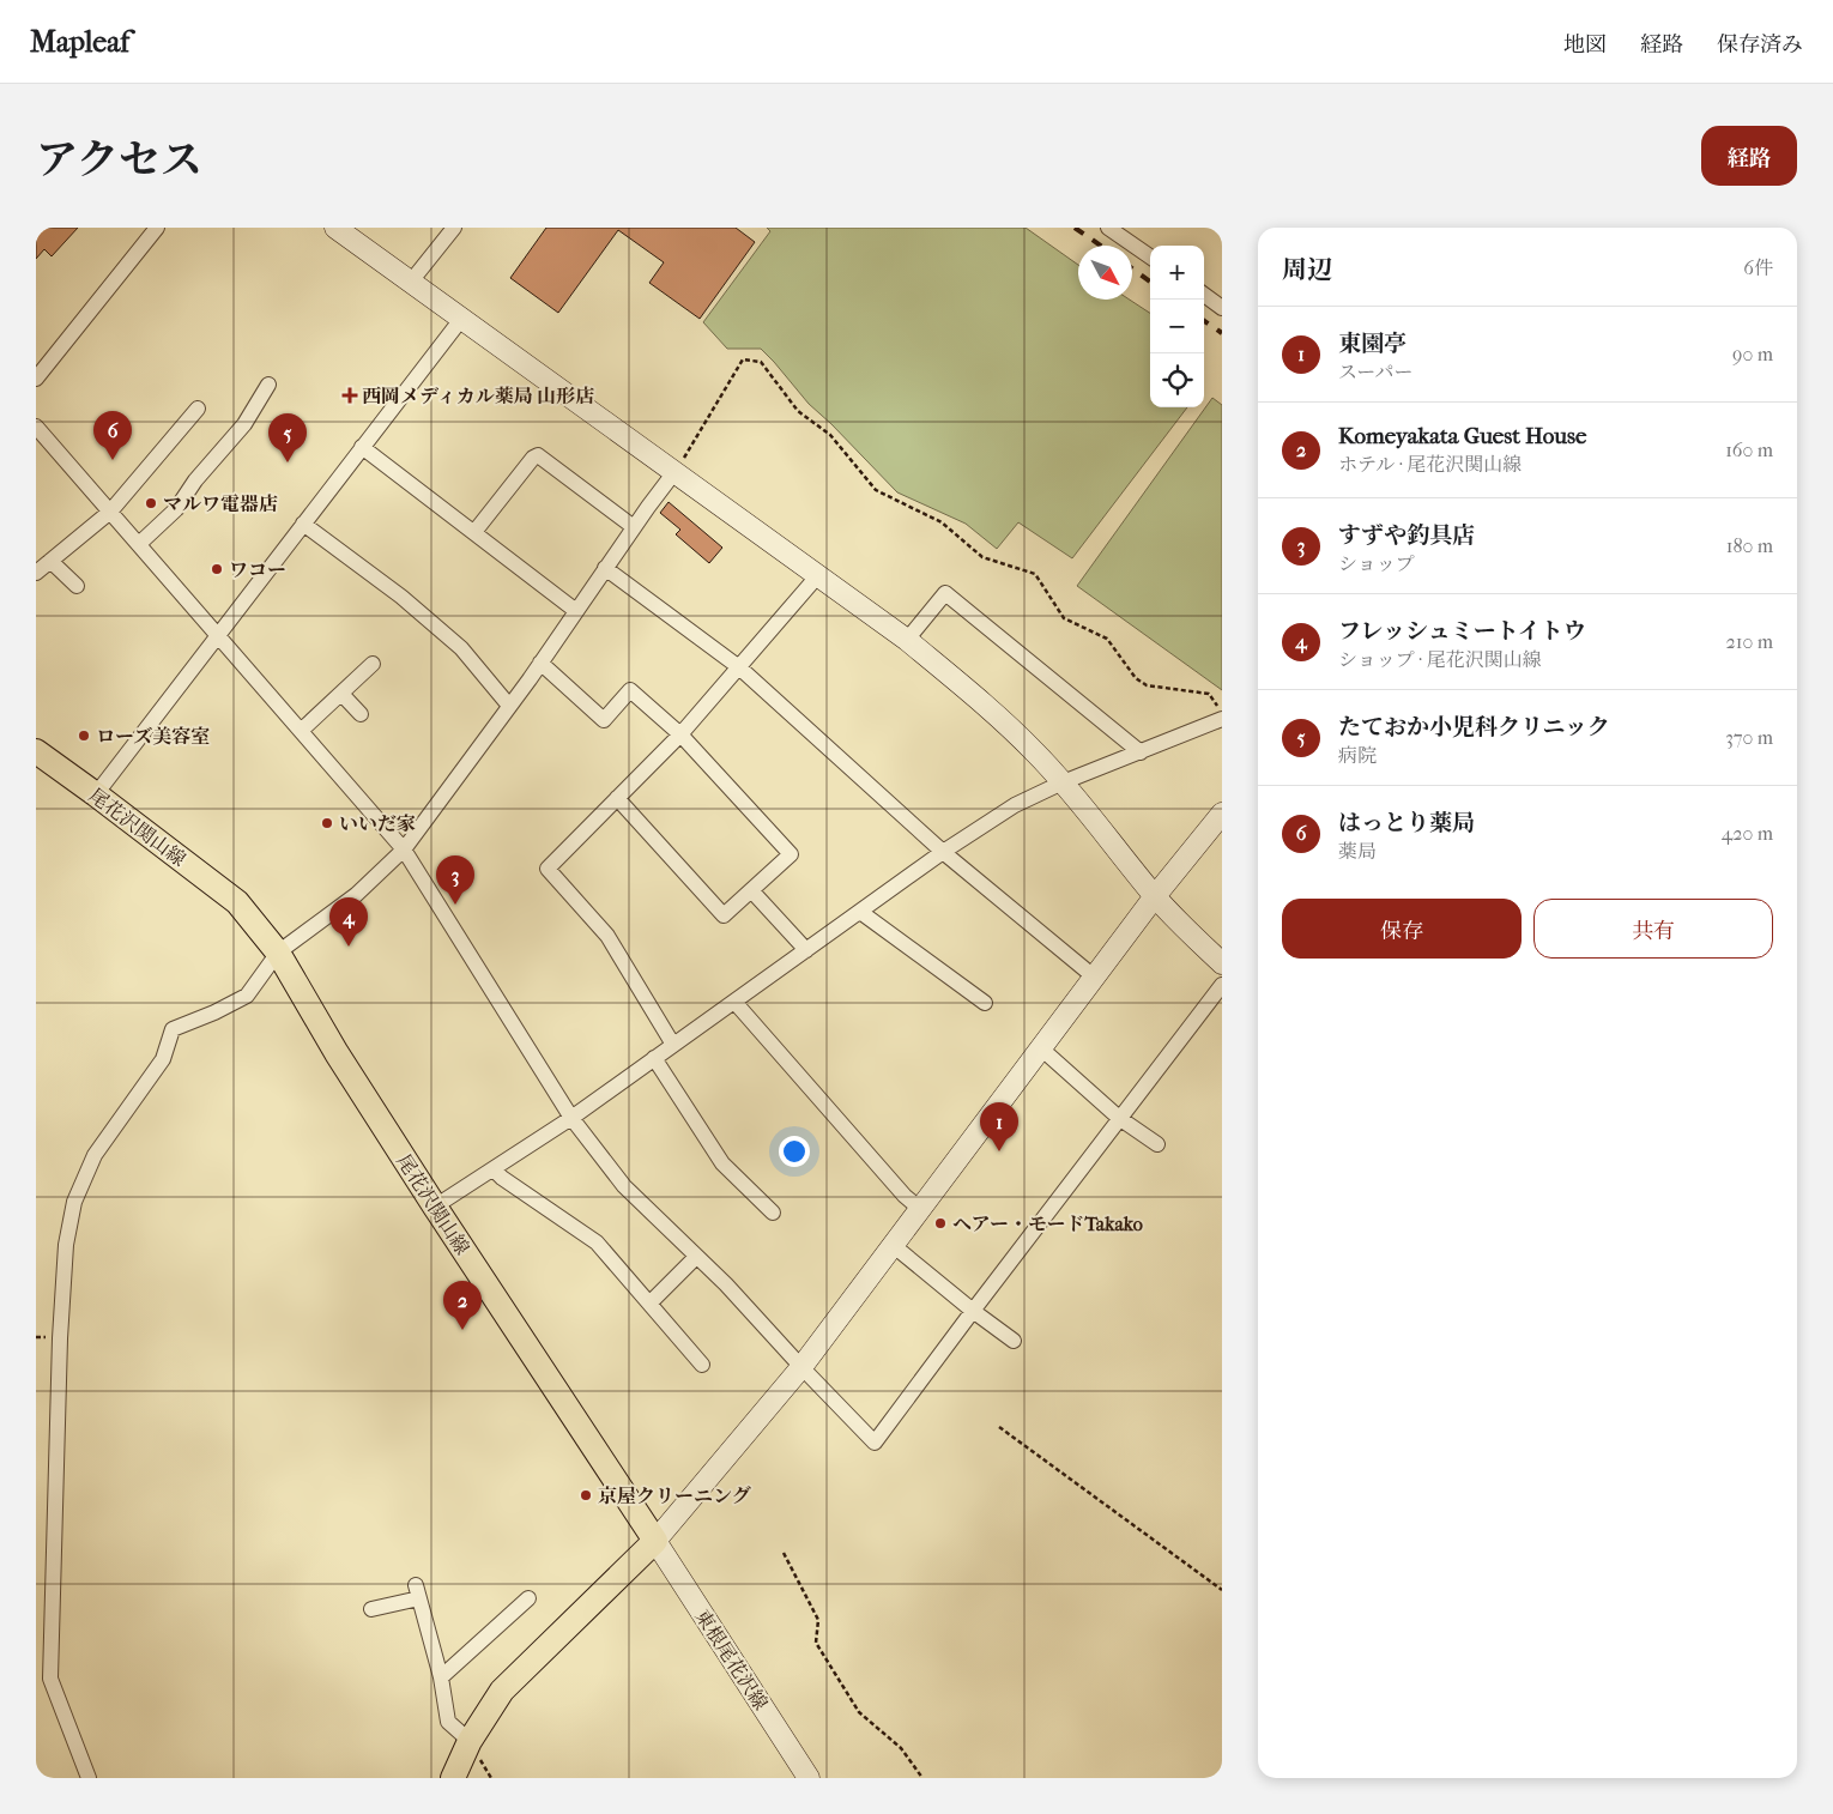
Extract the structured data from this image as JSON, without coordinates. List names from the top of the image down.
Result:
{
  "streets": {
    "main road": ["尾花沢関山線"],
    "street": ["東根尾花沢線"]
  },
  "crossings": [
    ["尾花沢関山線", "東根尾花沢線"]
  ],
  "places": {
    "health": ["西岡メディカル薬局 山形店"],
    "other": [
      "マルワ電器店",
      "ワコー",
      "ローズ美容室",
      "いいだ家",
      "ヘアー・モードTakako",
      "京屋クリーニング"
    ]
  },
  "north": "bottom right",
  "page": {
    "header": "Mapleaf",
    "nav": ["地図", "経路", "保存済み"],
    "title": "アクセス",
    "buttons": [
      "経路",
      ["保存", "共有"]
    ],
    "heading": ["周辺", "6件"],
    "map_buttons": ["+", "−"],
    "list": [
      {
        "mark": "1",
        "name": "東園亭",
        "note": "スーパー",
        "value": "90 m"
      },
      {
        "mark": "2",
        "name": "Komeyakata Guest House",
        "note": "ホテル · 尾花沢関山線",
        "value": "160 m"
      },
      {
        "mark": "3",
        "name": "すずや釣具店",
        "note": "ショップ",
        "value": "180 m"
      },
      {
        "mark": "4",
        "name": "フレッシュミートイトウ",
        "note": "ショップ · 尾花沢関山線",
        "value": "210 m"
      },
      {
        "mark": "5",
        "name": "たておか小児科クリニック",
        "note": "病院",
        "value": "370 m"
      },
      {
        "mark": "6",
        "name": "はっとり薬局",
        "note": "薬局",
        "value": "420 m"
      }
    ],
    "pins": [
      "6",
      "5",
      "3",
      "4",
      "1",
      "2"
    ]
  }
}
